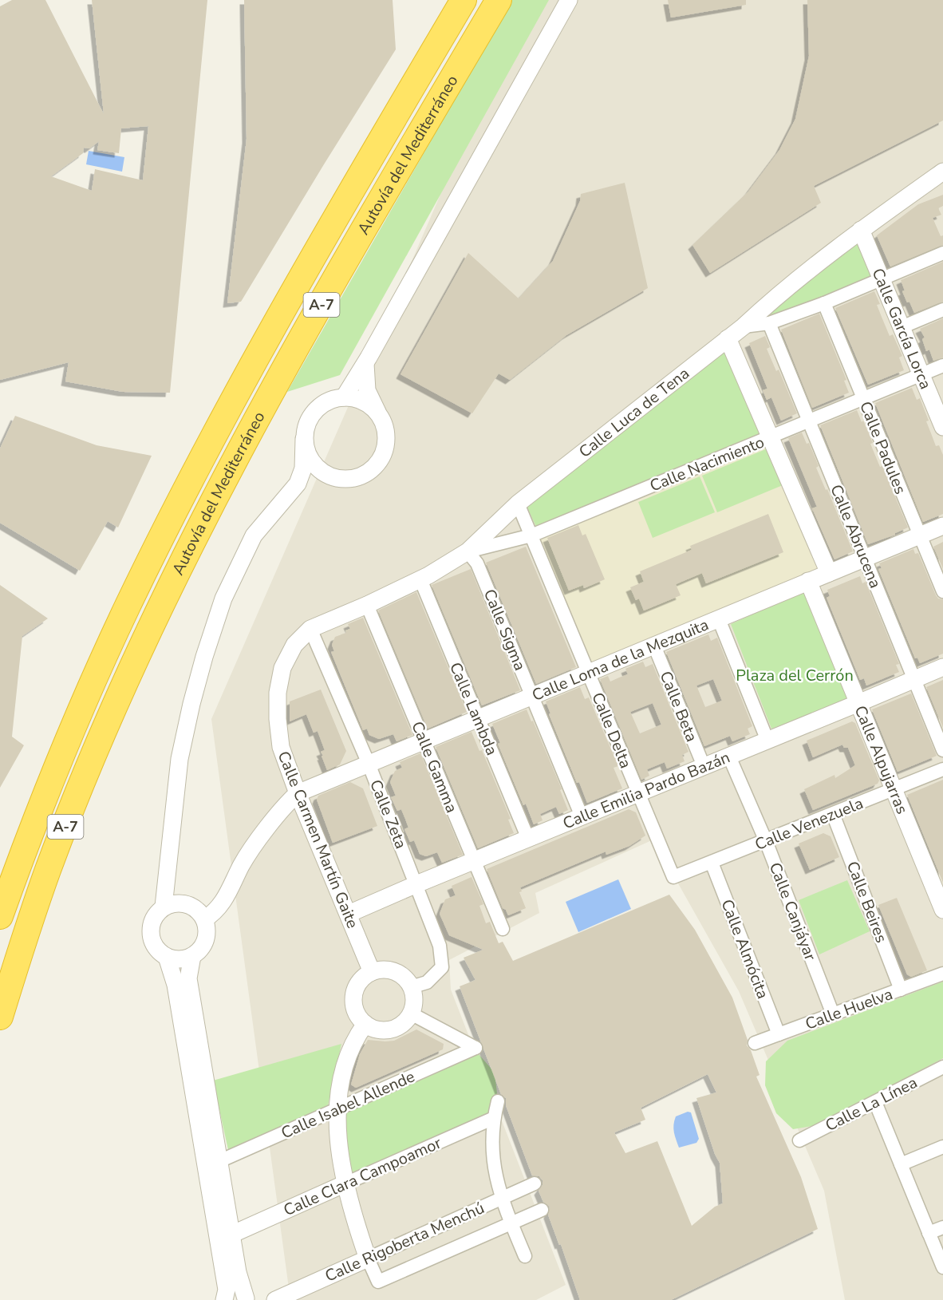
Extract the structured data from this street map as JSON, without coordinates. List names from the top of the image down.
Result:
{
  "streets": {
    "highway": ["Autovía del Mediterráneo", "A-7"],
    "street": [
      "Calle García Lorca",
      "Calle Luca de Tena",
      "Calle Padules",
      "Calle Nacimiento",
      "Calle Abrucena",
      "Calle Sigma",
      "Calle Loma de la Mezquita",
      "Calle Beta",
      "Calle Lambda",
      "Calle Delta",
      "Calle Alpujarras",
      "Calle Gamma",
      "Calle Emilia Pardo Bazán",
      "Calle Zeta",
      "Calle Venezuela",
      "Calle Carmen Martín Gaite",
      "Calle Beires",
      "Calle Canjáyar",
      "Calle Almócita",
      "Calle Huelva",
      "Calle La Línea",
      "Calle Isabel Allende",
      "Calle Clara Campoamor",
      "Calle Rigoberta Menchú"
    ]
  },
  "crossings": [
    ["Calle García Lorca", "Calle Luca de Tena"],
    ["Calle García Lorca", "Calle Nacimiento"],
    ["Calle Luca de Tena", "Calle Nacimiento"],
    ["Calle Luca de Tena", "Calle Sigma"],
    ["Calle Luca de Tena", "Calle Lambda"],
    ["Calle Luca de Tena", "Calle Delta"],
    ["Calle Luca de Tena", "Calle Gamma"],
    ["Calle Luca de Tena", "Calle Zeta"],
    ["Calle Luca de Tena", "Calle Carmen Martín Gaite"],
    ["Calle Padules", "Calle Nacimiento"],
    ["Calle Padules", "Calle Loma de la Mezquita"],
    ["Calle Nacimiento", "Calle Abrucena"],
    ["Calle Nacimiento", "Calle Sigma"],
    ["Calle Nacimiento", "Calle Delta"],
    ["Calle Abrucena", "Calle Loma de la Mezquita"],
    ["Calle Abrucena", "Calle Emilia Pardo Bazán"],
    ["Calle Sigma", "Calle Loma de la Mezquita"],
    ["Calle Sigma", "Calle Emilia Pardo Bazán"],
    ["Calle Loma de la Mezquita", "Calle Beta"],
    ["Calle Loma de la Mezquita", "Calle Lambda"],
    ["Calle Loma de la Mezquita", "Calle Delta"],
    ["Calle Loma de la Mezquita", "Calle Alpujarras"],
    ["Calle Loma de la Mezquita", "Calle Gamma"],
    ["Calle Loma de la Mezquita", "Calle Zeta"],
    ["Calle Loma de la Mezquita", "Calle Carmen Martín Gaite"],
    ["Calle Beta", "Calle Emilia Pardo Bazán"],
    ["Calle Lambda", "Calle Emilia Pardo Bazán"],
    ["Calle Delta", "Calle Emilia Pardo Bazán"],
    ["Calle Delta", "Calle Venezuela"],
    ["Calle Alpujarras", "Calle Emilia Pardo Bazán"],
    ["Calle Alpujarras", "Calle Venezuela"],
    ["Calle Gamma", "Calle Emilia Pardo Bazán"],
    ["Calle Emilia Pardo Bazán", "Calle Zeta"],
    ["Calle Emilia Pardo Bazán", "Calle Carmen Martín Gaite"],
    ["Calle Emilia Pardo Bazán", "Calle Canjáyar"],
    ["Calle Zeta", "Calle Carmen Martín Gaite"],
    ["Calle Zeta", "Calle Isabel Allende"],
    ["Calle Venezuela", "Calle Beires"],
    ["Calle Venezuela", "Calle Canjáyar"],
    ["Calle Venezuela", "Calle Almócita"],
    ["Calle Carmen Martín Gaite", "Calle Isabel Allende"],
    ["Calle Beires", "Calle Huelva"],
    ["Calle Canjáyar", "Calle Huelva"],
    ["Calle Almócita", "Calle Huelva"]
  ],
  "parks": ["Plaza del Cerrón"]
}
